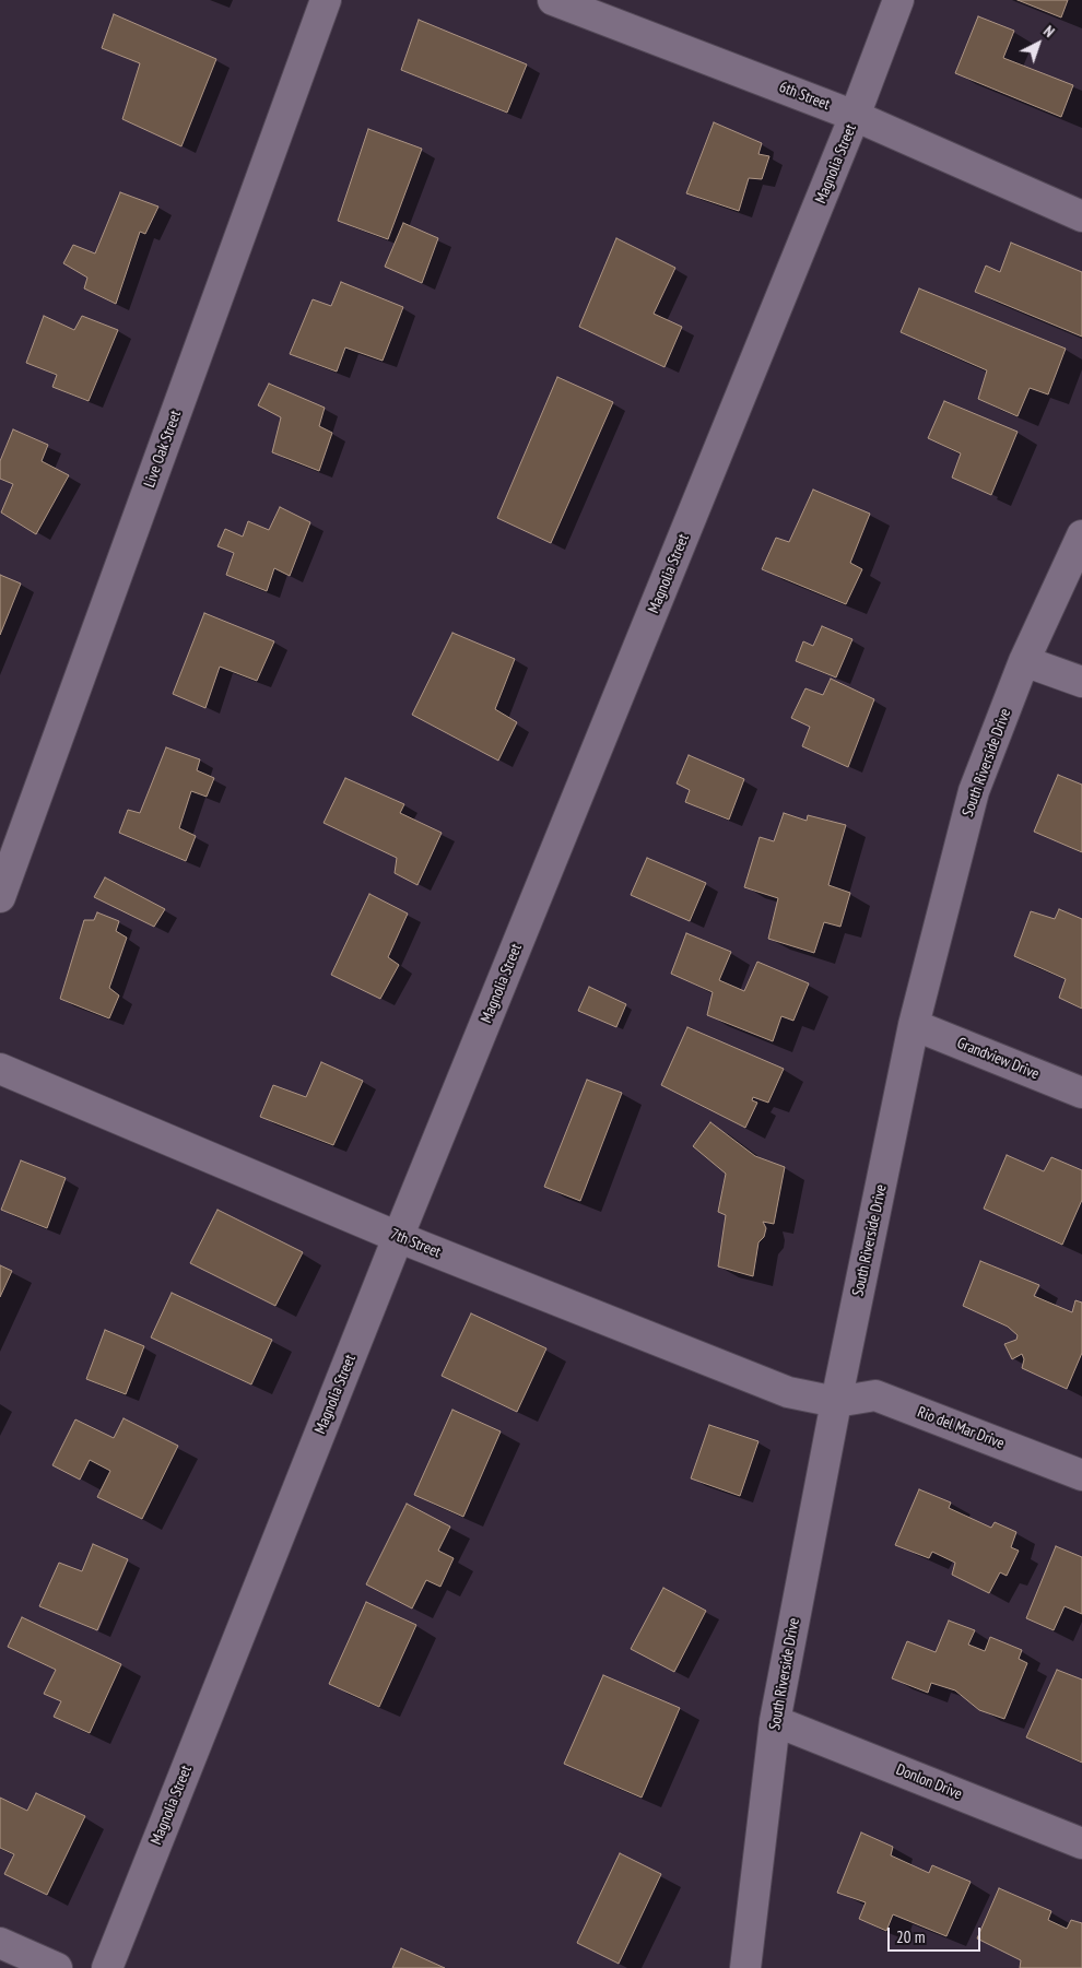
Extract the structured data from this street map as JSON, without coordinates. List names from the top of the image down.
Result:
{
  "streets": {
    "street": [
      "6th Street",
      "Magnolia Street",
      "Live Oak Street",
      "South Riverside Drive",
      "Grandview Drive",
      "7th Street",
      "Rio del Mar Drive",
      "Donlon Drive"
    ]
  },
  "crossings": [
    ["6th Street", "Magnolia Street"],
    ["Magnolia Street", "7th Street"],
    ["South Riverside Drive", "Grandview Drive"],
    ["South Riverside Drive", "7th Street"],
    ["South Riverside Drive", "Rio del Mar Drive"],
    ["South Riverside Drive", "Donlon Drive"],
    ["7th Street", "Rio del Mar Drive"]
  ],
  "scale_bar": "20 m",
  "north": "top right"
}
